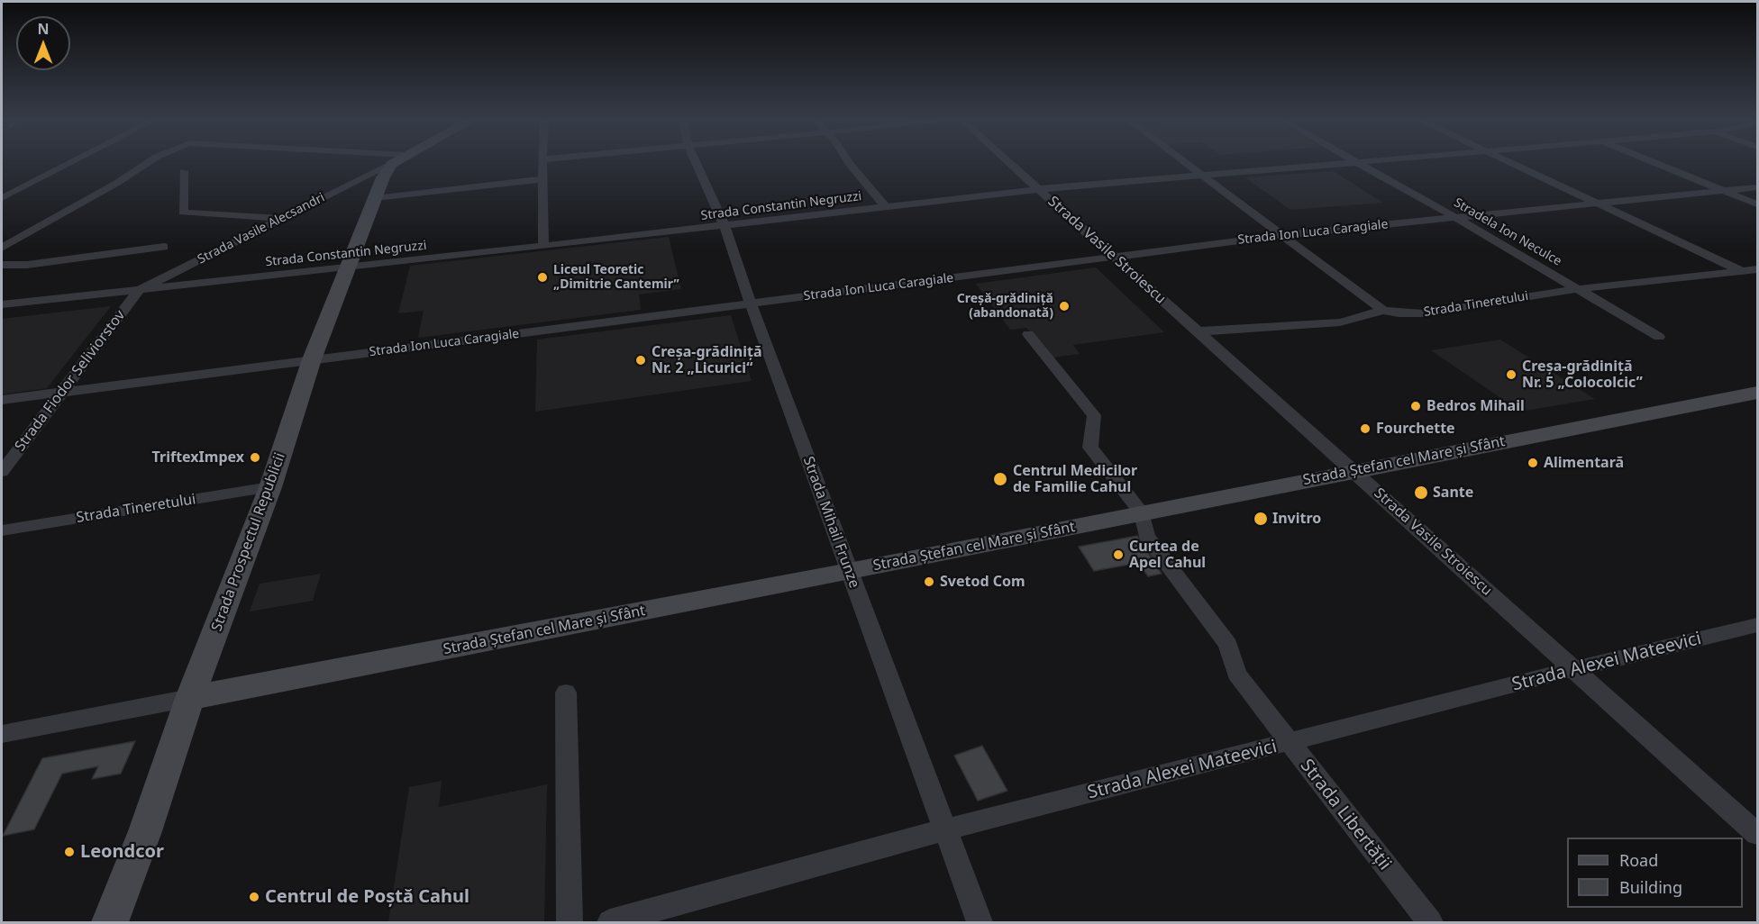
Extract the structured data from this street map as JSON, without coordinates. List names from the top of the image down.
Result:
{
  "streets": {
    "main road": ["Strada Ștefan cel Mare și Sfânt", "Strada Prospectul Republicii"],
    "street": [
      "Strada Constantin Negruzzi",
      "Strada Vasile Alecsandri",
      "Strada Ion Luca Caragiale",
      "Stradela Ion Neculce",
      "Strada Vasile Stroiescu",
      "Strada Tineretului",
      "Strada Fiodor Seliviorstov",
      "Strada Mihail Frunze",
      "Strada Alexei Mateevici",
      "Strada Libertății"
    ]
  },
  "crossings": [
    ["Strada Constantin Negruzzi", "Strada Vasile Alecsandri"],
    ["Strada Constantin Negruzzi", "Strada Vasile Stroiescu"],
    ["Strada Constantin Negruzzi", "Strada Fiodor Seliviorstov"],
    ["Strada Constantin Negruzzi", "Strada Mihail Frunze"],
    ["Strada Constantin Negruzzi", "Strada Prospectul Republicii"],
    ["Strada Vasile Alecsandri", "Strada Fiodor Seliviorstov"],
    ["Strada Ion Luca Caragiale", "Stradela Ion Neculce"],
    ["Strada Ion Luca Caragiale", "Strada Vasile Stroiescu"],
    ["Strada Ion Luca Caragiale", "Strada Fiodor Seliviorstov"],
    ["Strada Ion Luca Caragiale", "Strada Mihail Frunze"],
    ["Strada Ion Luca Caragiale", "Strada Prospectul Republicii"],
    ["Stradela Ion Neculce", "Strada Tineretului"],
    ["Strada Vasile Stroiescu", "Strada Tineretului"],
    ["Strada Vasile Stroiescu", "Strada Ștefan cel Mare și Sfânt"],
    ["Strada Vasile Stroiescu", "Strada Alexei Mateevici"],
    ["Strada Tineretului", "Strada Prospectul Republicii"],
    ["Strada Ștefan cel Mare și Sfânt", "Strada Mihail Frunze"],
    ["Strada Ștefan cel Mare și Sfânt", "Strada Prospectul Republicii"],
    ["Strada Ștefan cel Mare și Sfânt", "Strada Libertății"],
    ["Strada Mihail Frunze", "Strada Alexei Mateevici"],
    ["Strada Alexei Mateevici", "Strada Libertății"]
  ],
  "places": [
    "Liceul Teoretic „Dimitrie Cantemir”",
    "Creșă-grădiniță (abandonată)",
    "Creșa-grădiniță Nr. 2 „Licurici“",
    "Creșa-grădiniță Nr. 5 „Colocolcic”",
    "Bedros Mihail",
    "Fourchette",
    "TriftexImpex",
    "Alimentară",
    "Centrul Medicilor de Familie Cahul",
    "Sante",
    "Invitro",
    "Curtea de Apel Cahul",
    "Svetod Com",
    "Leondcor",
    "Centrul de Poștă Cahul"
  ],
  "legend": ["Road", "Building"],
  "north": "top"
}
